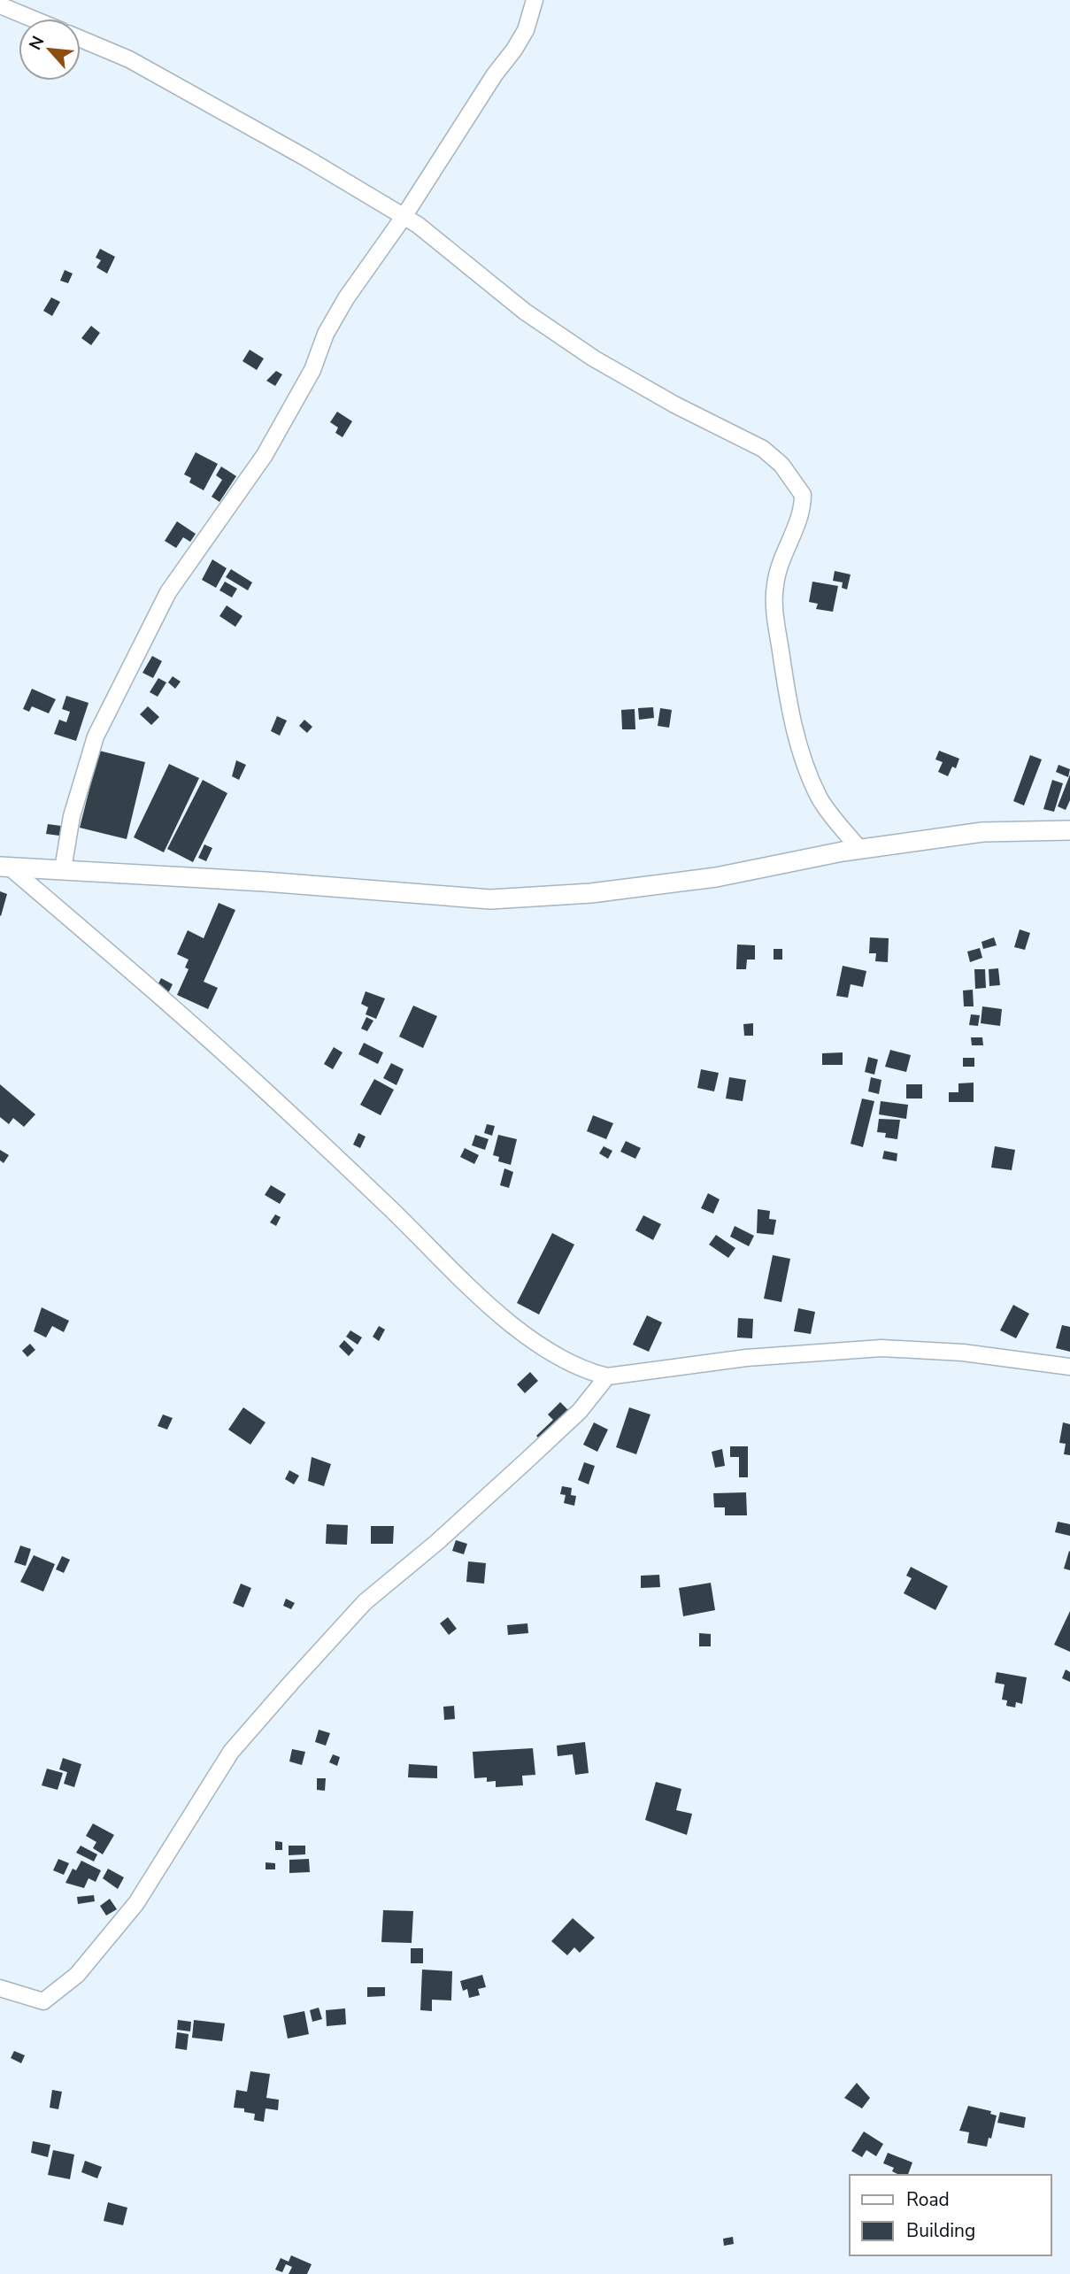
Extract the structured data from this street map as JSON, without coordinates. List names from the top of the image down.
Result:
{
  "legend": ["Road", "Building"],
  "north": "top left"
}
